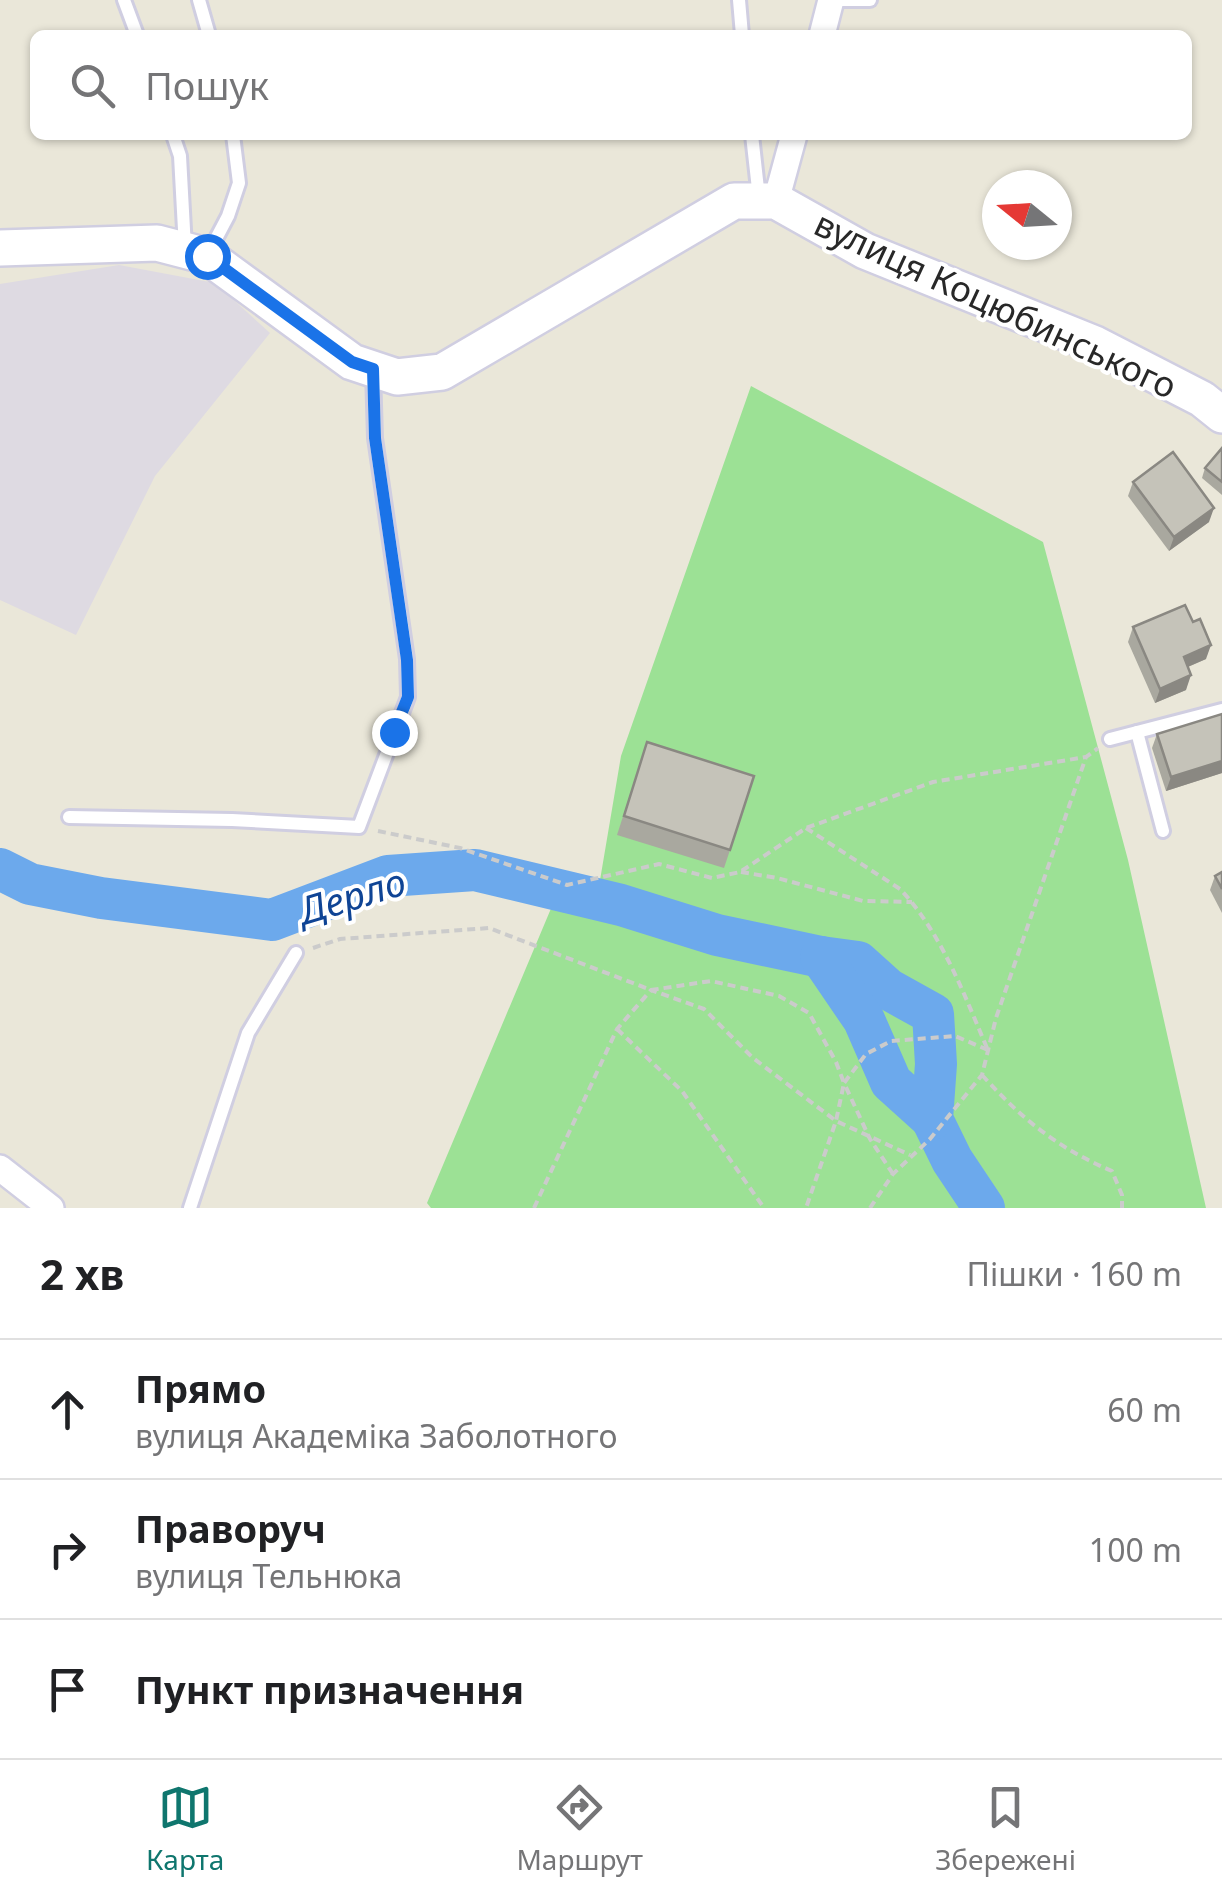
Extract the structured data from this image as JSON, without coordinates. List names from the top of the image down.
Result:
{
  "streets": {
    "street": ["вулиця Коцюбинського"]
  },
  "water": ["Дерло"],
  "north": "left",
  "page": {
    "search": "Пошук",
    "heading": ["2 хв", "Пішки · 160 m"],
    "list": [
      ["Прямо", "вулиця Академіка Заболотного", "60 m"],
      ["Праворуч", "вулиця Тельнюка", "100 m"],
      "Пункт призначення"
    ],
    "nav": ["Карта", "Маршрут", "Збережені"]
  }
}
